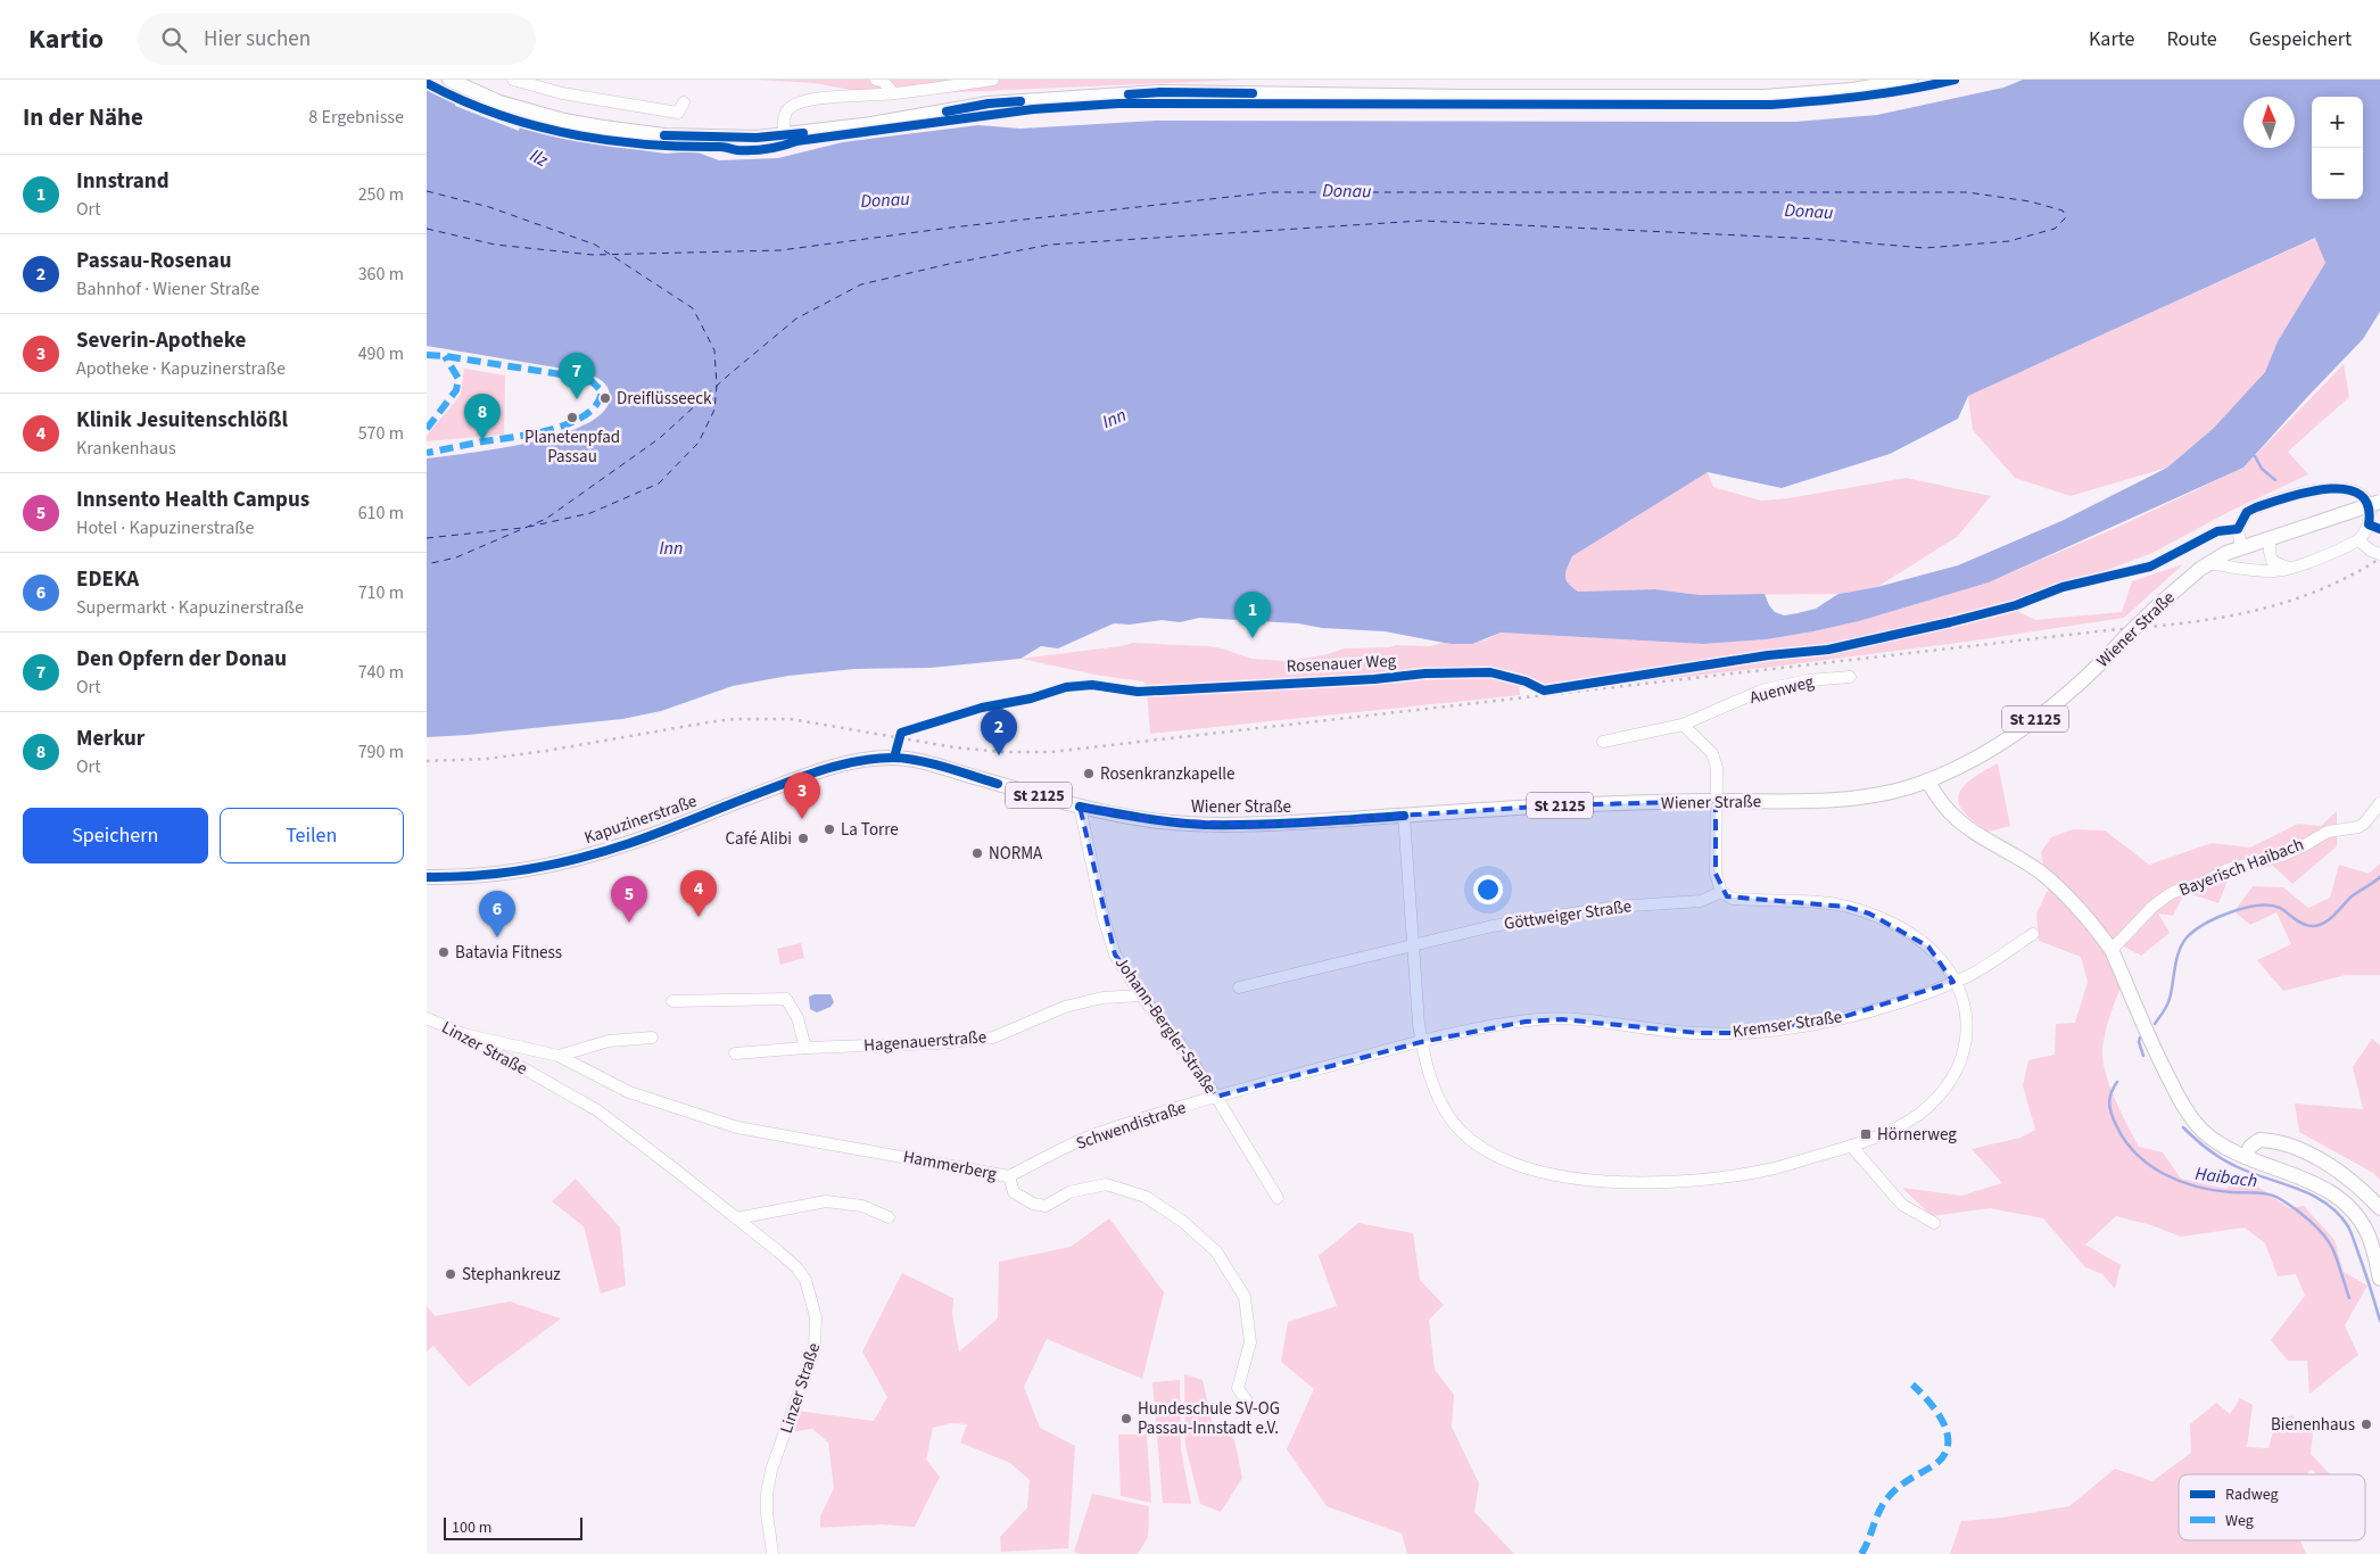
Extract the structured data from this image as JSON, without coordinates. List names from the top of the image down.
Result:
{
  "streets": {
    "main road": ["Wiener Straße", "St 2125", "Kapuzinerstraße"],
    "street": [
      "Auenweg",
      "Bayerisch Haibach",
      "Göttweiger Straße",
      "Kremser Straße",
      "Johann-Bergler-Straße",
      "Hagenauerstraße",
      "Linzer Straße",
      "Schwendistraße",
      "Hammerberg"
    ],
    "cycle path": ["Rosenauer Weg"]
  },
  "crossings": [
    ["Wiener Straße", "Kapuzinerstraße"],
    ["Wiener Straße", "Johann-Bergler-Straße"],
    ["Kremser Straße", "Schwendistraße"],
    ["Johann-Bergler-Straße", "Hagenauerstraße"],
    ["Johann-Bergler-Straße", "Schwendistraße"],
    ["Linzer Straße", "Hammerberg"],
    ["Schwendistraße", "Hammerberg"]
  ],
  "water": [
    "Ilz",
    "Donau",
    "Inn",
    "Haibach"
  ],
  "places": {
    "other": [
      "Dreiflüsseeck",
      "Planetenpfad Passau",
      "Rosenkranzkapelle",
      "La Torre",
      "Café Alibi",
      "NORMA",
      "Batavia Fitness",
      "Stephankreuz",
      "Hundeschule SV-OG Passau-Innstadt e.V.",
      "Bienenhaus"
    ],
    "transit": ["Hörnerweg"]
  },
  "legend": ["Radweg", "Weg"],
  "scale_bar": "100 m",
  "north": "top",
  "page": {
    "header": "Kartio",
    "search": "Hier suchen",
    "nav": ["Karte", "Route", "Gespeichert"],
    "heading": ["In der Nähe", "8 Ergebnisse"],
    "map_buttons": ["+", "−"],
    "list": [
      {
        "mark": "1",
        "name": "Innstrand",
        "note": "Ort",
        "value": "250 m"
      },
      {
        "mark": "2",
        "name": "Passau-Rosenau",
        "note": "Bahnhof · Wiener Straße",
        "value": "360 m"
      },
      {
        "mark": "3",
        "name": "Severin-Apotheke",
        "note": "Apotheke · Kapuzinerstraße",
        "value": "490 m"
      },
      {
        "mark": "4",
        "name": "Klinik Jesuitenschlößl",
        "note": "Krankenhaus",
        "value": "570 m"
      },
      {
        "mark": "5",
        "name": "Innsento Health Campus",
        "note": "Hotel · Kapuzinerstraße",
        "value": "610 m"
      },
      {
        "mark": "6",
        "name": "EDEKA",
        "note": "Supermarkt · Kapuzinerstraße",
        "value": "710 m"
      },
      {
        "mark": "7",
        "name": "Den Opfern der Donau",
        "note": "Ort",
        "value": "740 m"
      },
      {
        "mark": "8",
        "name": "Merkur",
        "note": "Ort",
        "value": "790 m"
      }
    ],
    "pins": [
      "7",
      "8",
      "1",
      "2",
      "3",
      "4",
      "5",
      "6"
    ],
    "buttons": ["Speichern", "Teilen"],
    "scale": "100 m"
  }
}
